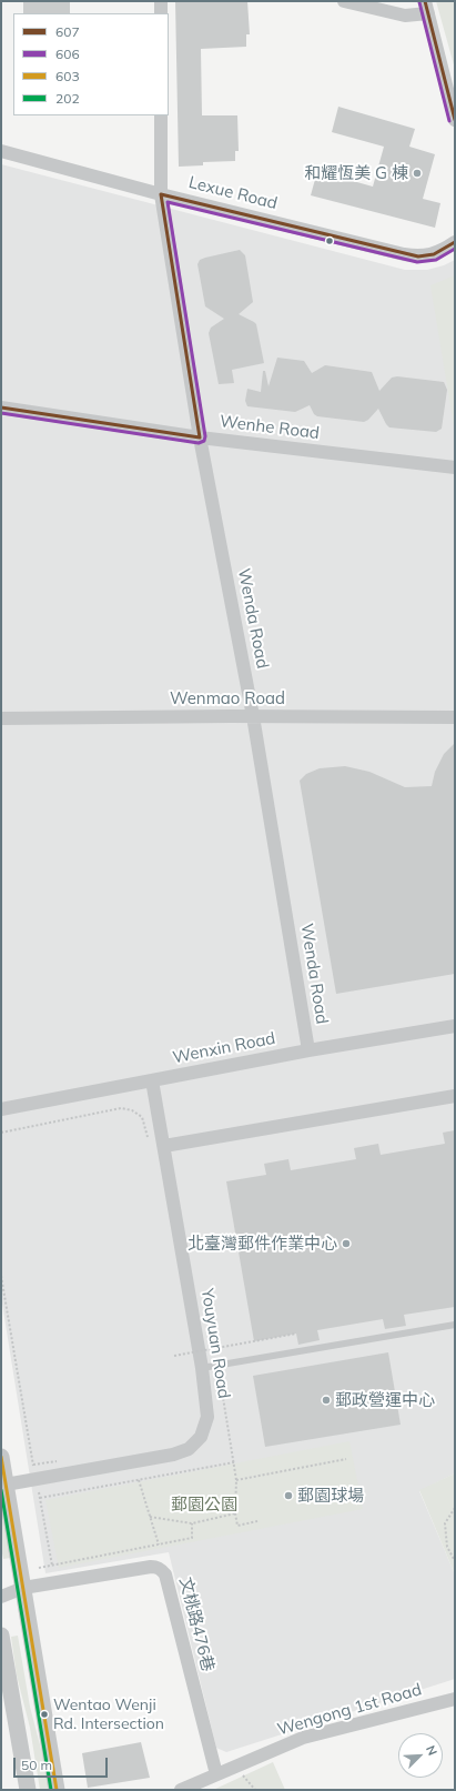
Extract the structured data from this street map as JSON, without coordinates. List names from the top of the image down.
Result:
{
  "streets": {
    "street": [
      "Lexue Road",
      "Wenhe Road",
      "Wenda Road",
      "Wenmao Road",
      "Wenxin Road",
      "Youyuan Road",
      "文桃路476巷",
      "Wengong 1st Road"
    ]
  },
  "crossings": [
    ["Lexue Road", "Wenda Road"],
    ["Wenhe Road", "Wenda Road"],
    ["Wenda Road", "Wenmao Road"],
    ["Wenda Road", "Wenxin Road"],
    ["Wenxin Road", "Youyuan Road"],
    ["文桃路476巷", "Wengong 1st Road"]
  ],
  "parks": ["郵園公園"],
  "places": [
    "和耀恆美 G 棟",
    "北臺灣郵件作業中心",
    "郵政營運中心",
    "郵園球場",
    "Wentao Wenji Rd. Intersection"
  ],
  "lines": [
    "transit line 607",
    "transit line 606",
    "transit line 603",
    "transit line 202"
  ],
  "legend": [
    "607",
    "606",
    "603",
    "202"
  ],
  "scale_bar": "50 m",
  "north": "top right"
}
